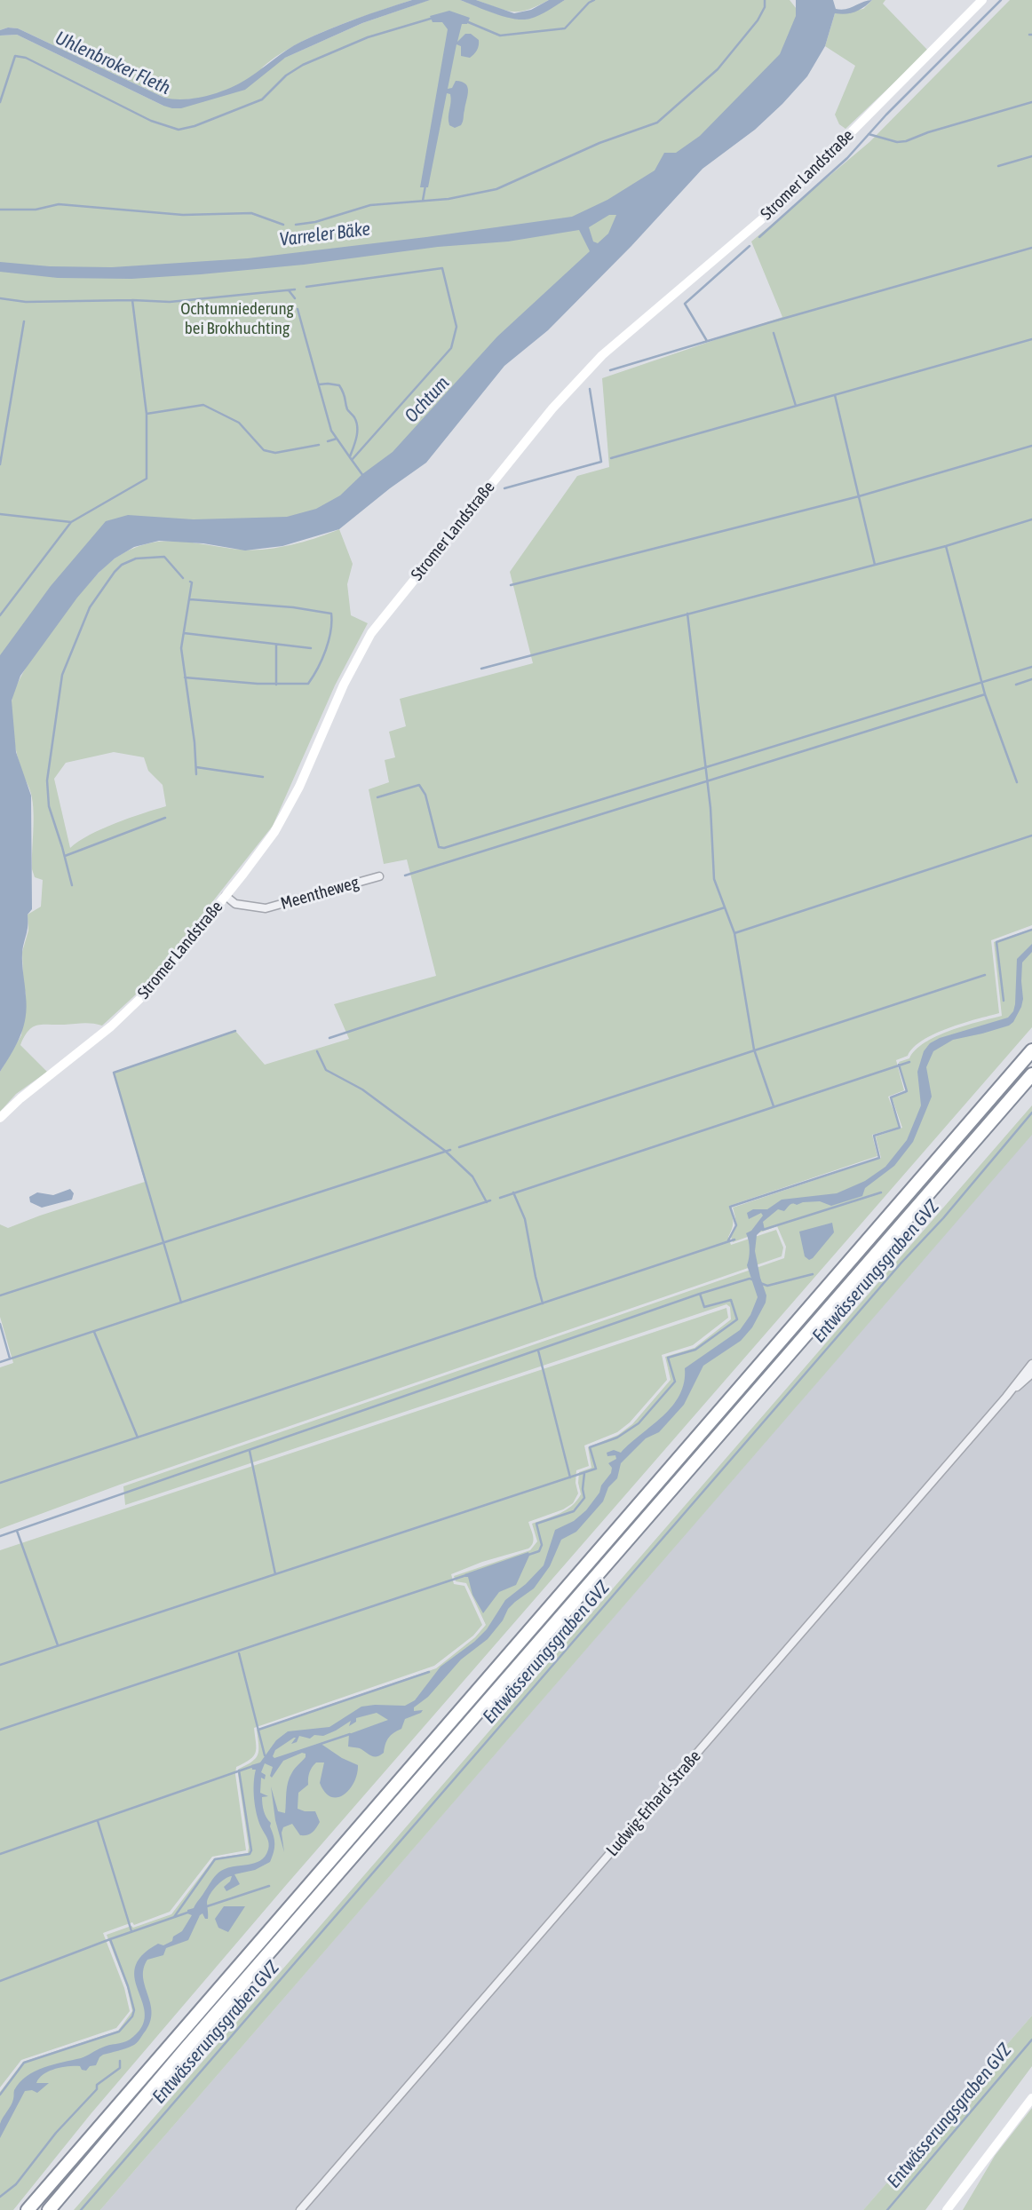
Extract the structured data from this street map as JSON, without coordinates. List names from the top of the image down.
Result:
{
  "streets": {
    "main road": ["Stromer Landstraße"],
    "street": ["Meentheweg", "Ludwig-Erhard-Straße"]
  },
  "crossings": [
    ["Stromer Landstraße", "Meentheweg"]
  ],
  "water": [
    "Uhlenbroker Fleth",
    "Varreler Bäke",
    "Ochtum",
    "Entwässerungsgraben GVZ"
  ],
  "parks": ["Ochtumniederung bei Brokhuchting"]
}
